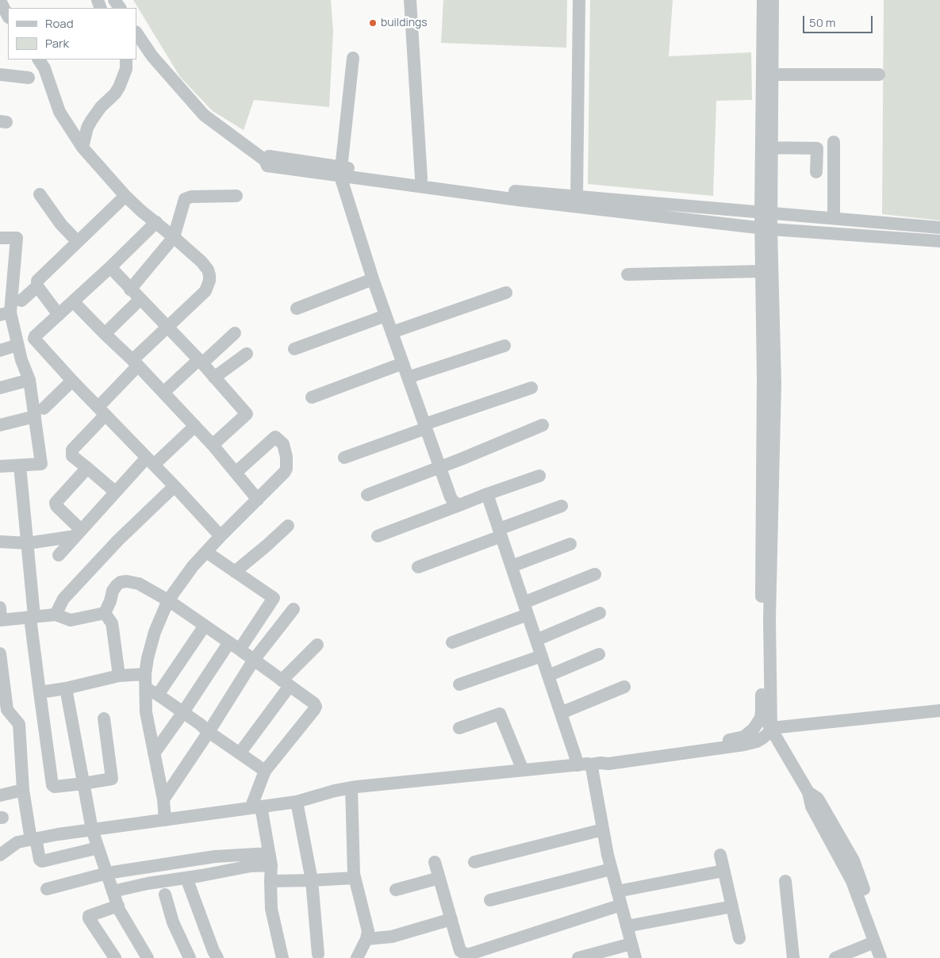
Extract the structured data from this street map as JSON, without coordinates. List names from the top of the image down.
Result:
{
  "places": ["buildings"],
  "legend": ["Road", "Park"],
  "scale_bar": "50 m"
}
